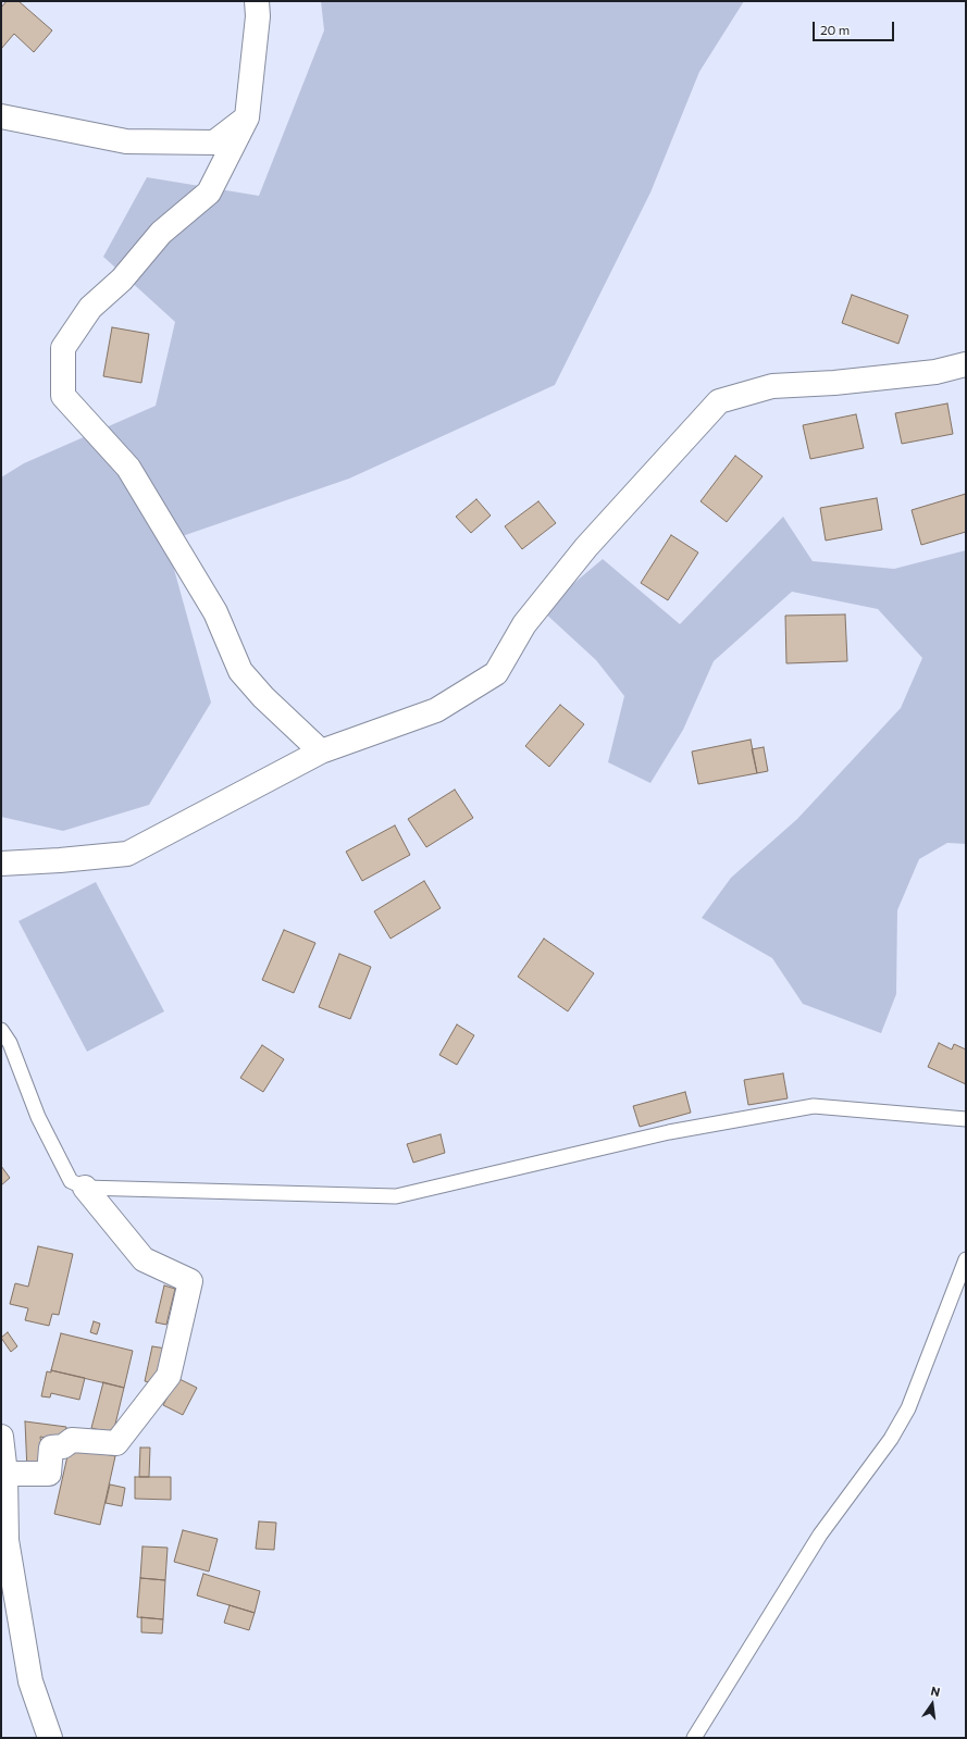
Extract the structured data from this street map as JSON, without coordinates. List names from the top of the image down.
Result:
{
  "scale_bar": "20 m",
  "north": "top"
}
